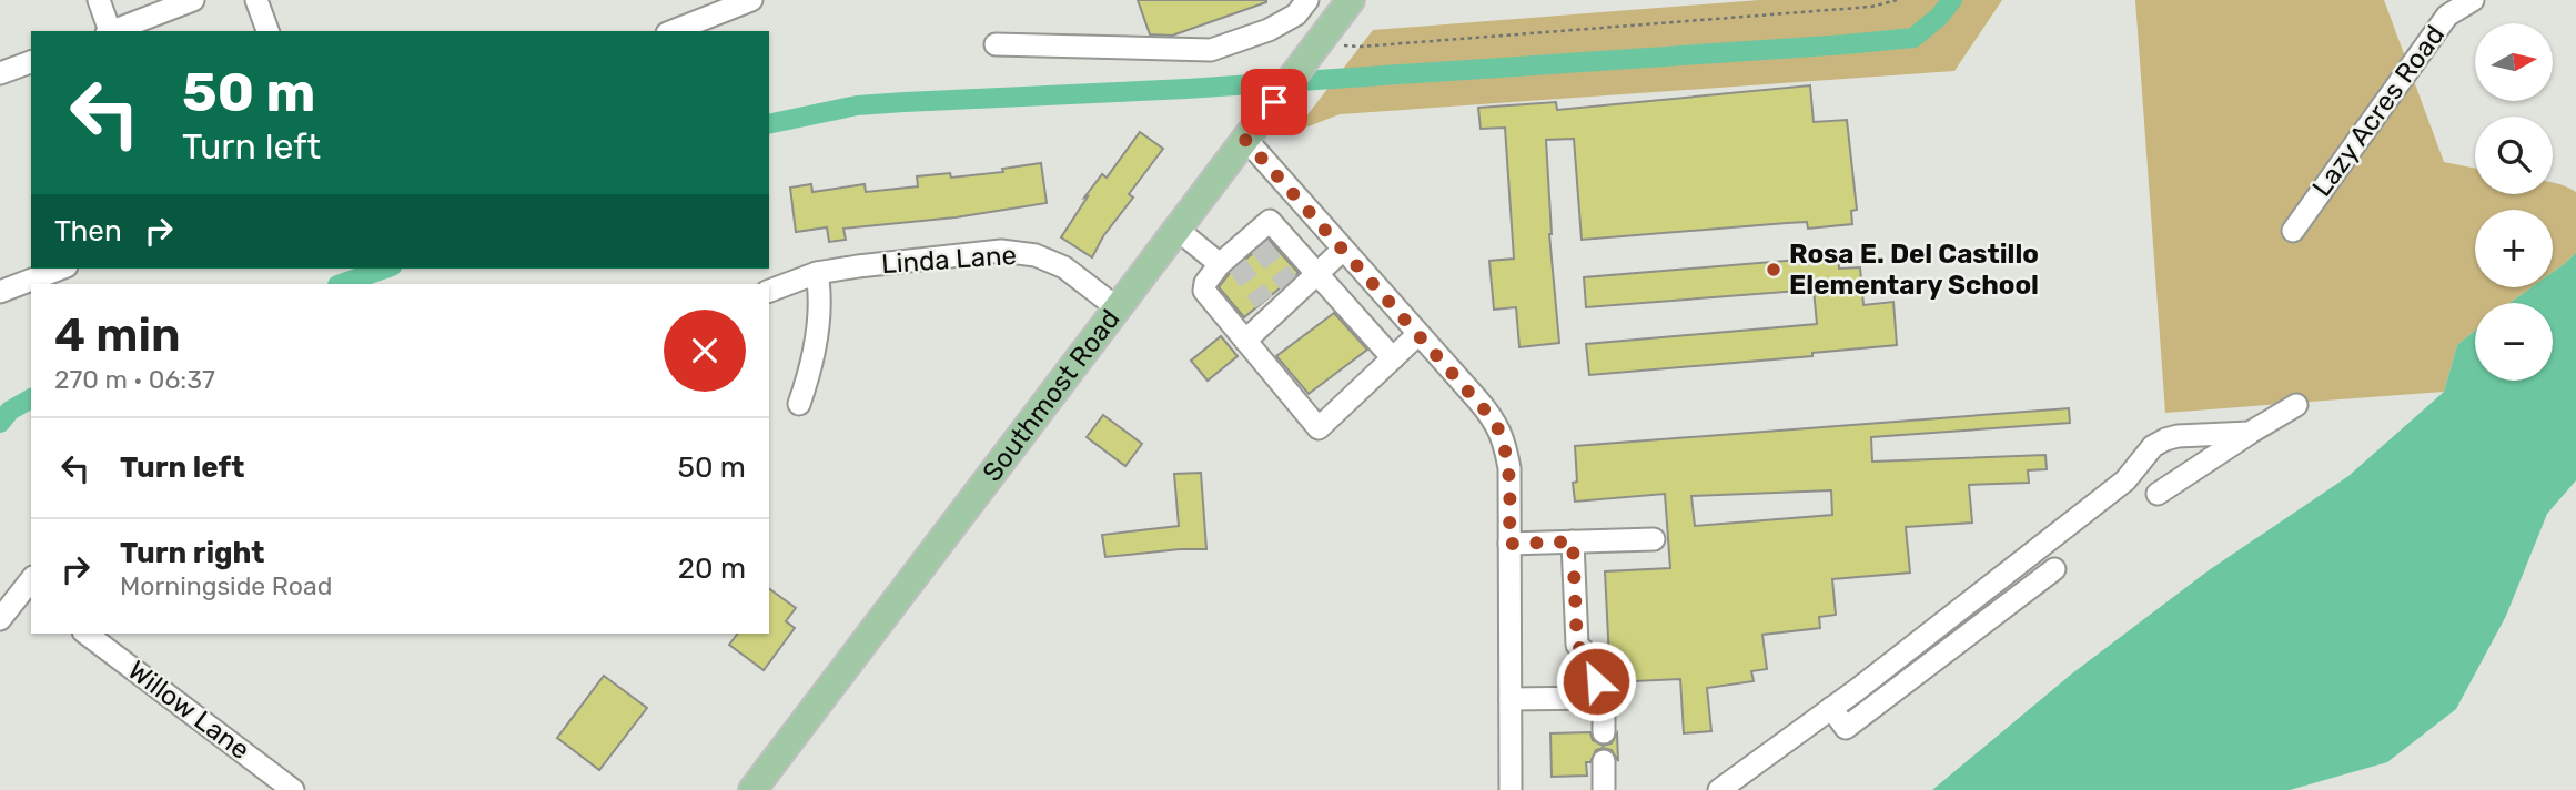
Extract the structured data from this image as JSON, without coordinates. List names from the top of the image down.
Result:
{
  "streets": {
    "main road": ["Southmost Road"],
    "street": ["Lazy Acres Road", "Linda Lane", "Willow Lane"]
  },
  "crossings": [
    ["Linda Lane", "Southmost Road"]
  ],
  "places": ["Rosa E. Del Castillo Elementary School"],
  "north": "right",
  "page": {
    "map_buttons": ["+", "−"],
    "turn": ["50 m", "Turn left"],
    "then": "Then",
    "heading": ["4 min", "270 m · 06:37"],
    "list": [
      {
        "name": "Turn left",
        "value": "50 m"
      },
      {
        "name": "Turn right",
        "note": "Morningside Road",
        "value": "20 m"
      }
    ]
  }
}
